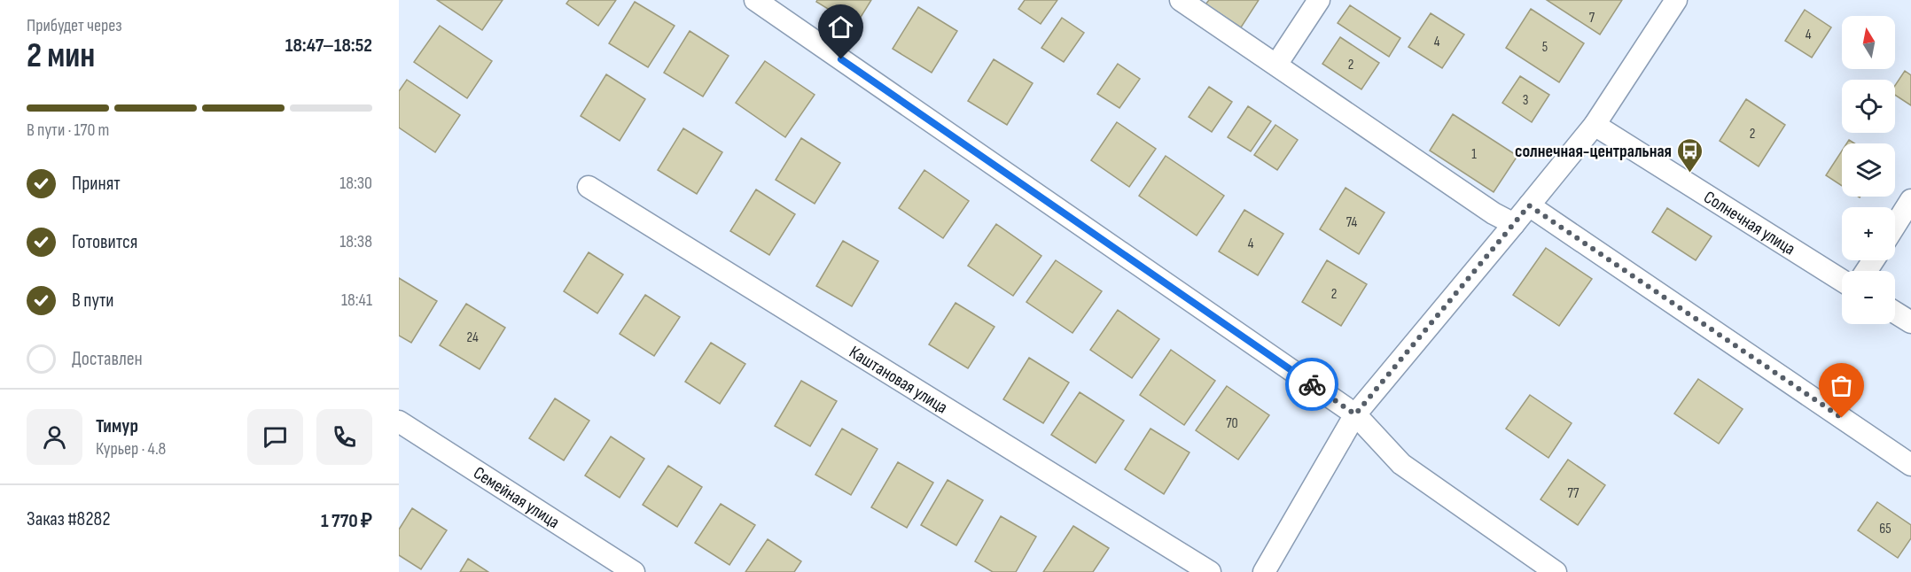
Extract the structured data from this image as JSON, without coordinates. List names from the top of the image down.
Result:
{
  "streets": {
    "street": ["Солнечная улица", "Каштановая улица", "Семейная улица"]
  },
  "places": {
    "bus stop": ["солнечная-центральная"]
  },
  "house_numbers": [
    "7",
    "4",
    "4",
    "5",
    "2",
    "3",
    "2",
    "1",
    "74",
    "4",
    "2",
    "24",
    "70",
    "77",
    "65"
  ],
  "north": "top",
  "page": {
    "heading": ["2 мин", "Прибудет через", "18:47–18:52"],
    "panel": [
      "Тимур",
      "Курьер · 4.8",
      "Заказ #8282",
      "1 770 ₽"
    ],
    "map_buttons": ["+", "−"],
    "bar": "В пути · 170 m",
    "list": [
      ["Принят", "18:30"],
      ["Готовится", "18:38"],
      ["В пути", "18:41"],
      "Доставлен"
    ]
  }
}
